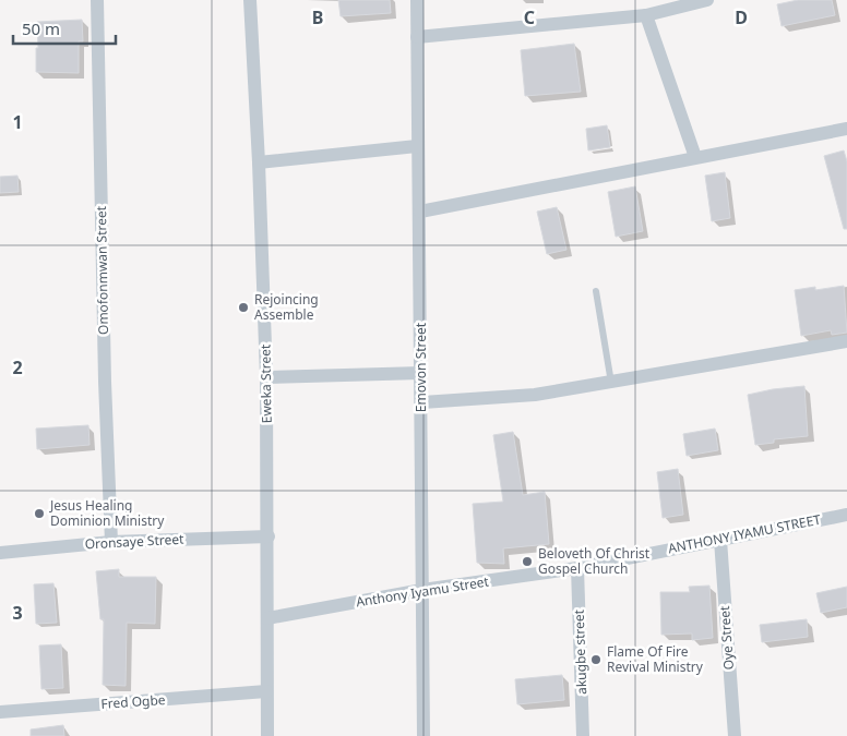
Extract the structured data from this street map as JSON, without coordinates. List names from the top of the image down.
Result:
{
  "streets": {
    "street": [
      "Omofonmwan Street",
      "Emovon Street",
      "Eweka Street",
      "ANTHONY IYAMU STREET",
      "Oronsaye Street",
      "Anthony Iyamu Street",
      "Oye Street",
      "akugbe street",
      "Fred Ogbe"
    ]
  },
  "crossings": [
    ["Omofonmwan Street", "Oronsaye Street"],
    ["Emovon Street", "Anthony Iyamu Street"],
    ["Eweka Street", "Oronsaye Street"],
    ["Eweka Street", "Anthony Iyamu Street"],
    ["Eweka Street", "Fred Ogbe"],
    ["ANTHONY IYAMU STREET", "Anthony Iyamu Street"],
    ["ANTHONY IYAMU STREET", "Oye Street"],
    ["ANTHONY IYAMU STREET", "akugbe street"],
    ["Anthony Iyamu Street", "akugbe street"]
  ],
  "places": [
    "Rejoincing Assemble",
    "Jesus Healing Dominion Ministry",
    "Beloveth Of Christ Gospel Church",
    "Flame Of Fire Revival Ministry"
  ],
  "scale_bar": "50 m",
  "grid": {
    "columns": ["B", "C", "D"],
    "rows": ["1", "2", "3"]
  }
}
